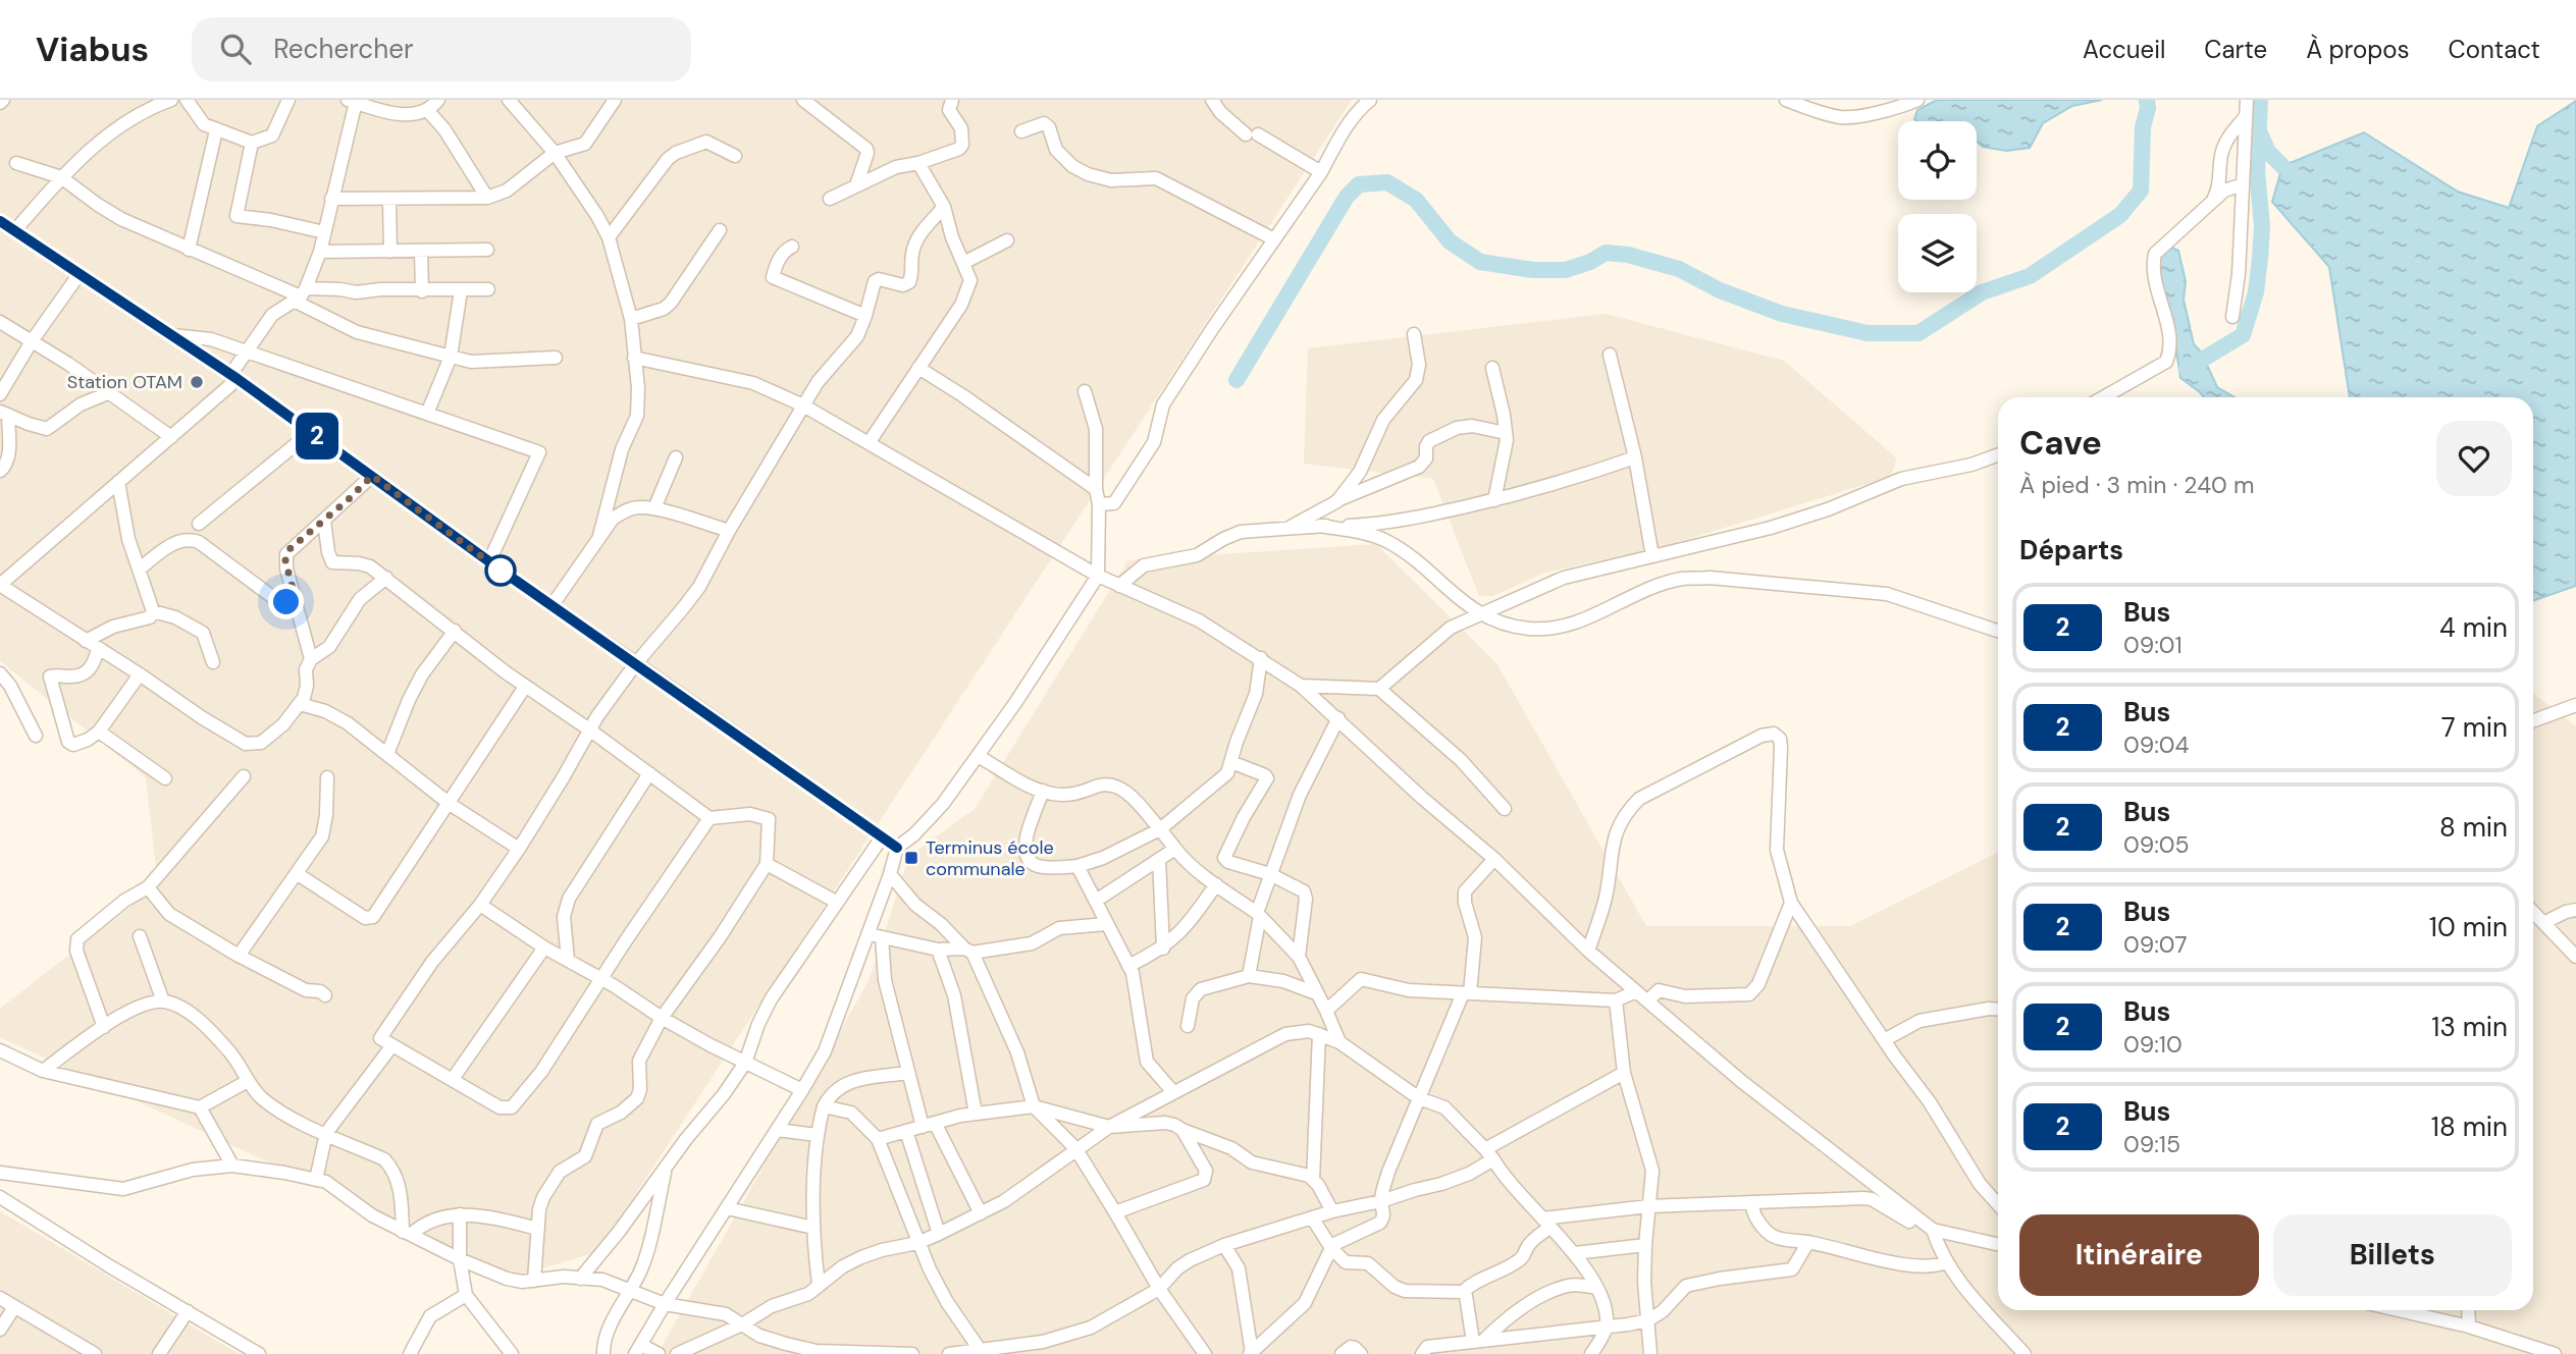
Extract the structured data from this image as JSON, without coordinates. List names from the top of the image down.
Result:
{
  "places": {
    "other": ["Station OTAM"],
    "transit": ["Terminus école communale"]
  },
  "lines": ["bus line 2"],
  "page": {
    "header": "Viabus",
    "search": "Rechercher",
    "nav": [
      "Accueil",
      "Carte",
      "À propos",
      "Contact"
    ],
    "on_map": "2",
    "heading": [
      ["Cave", "À pied · 3 min · 240 m"],
      "Départs"
    ],
    "list": [
      {
        "mark": "2",
        "name": "Bus",
        "note": "09:01",
        "value": "4 min"
      },
      {
        "mark": "2",
        "name": "Bus",
        "note": "09:04",
        "value": "7 min"
      },
      {
        "mark": "2",
        "name": "Bus",
        "note": "09:05",
        "value": "8 min"
      },
      {
        "mark": "2",
        "name": "Bus",
        "note": "09:07",
        "value": "10 min"
      },
      {
        "mark": "2",
        "name": "Bus",
        "note": "09:10",
        "value": "13 min"
      },
      {
        "mark": "2",
        "name": "Bus",
        "note": "09:15",
        "value": "18 min"
      }
    ],
    "buttons": ["Itinéraire", "Billets"]
  }
}
